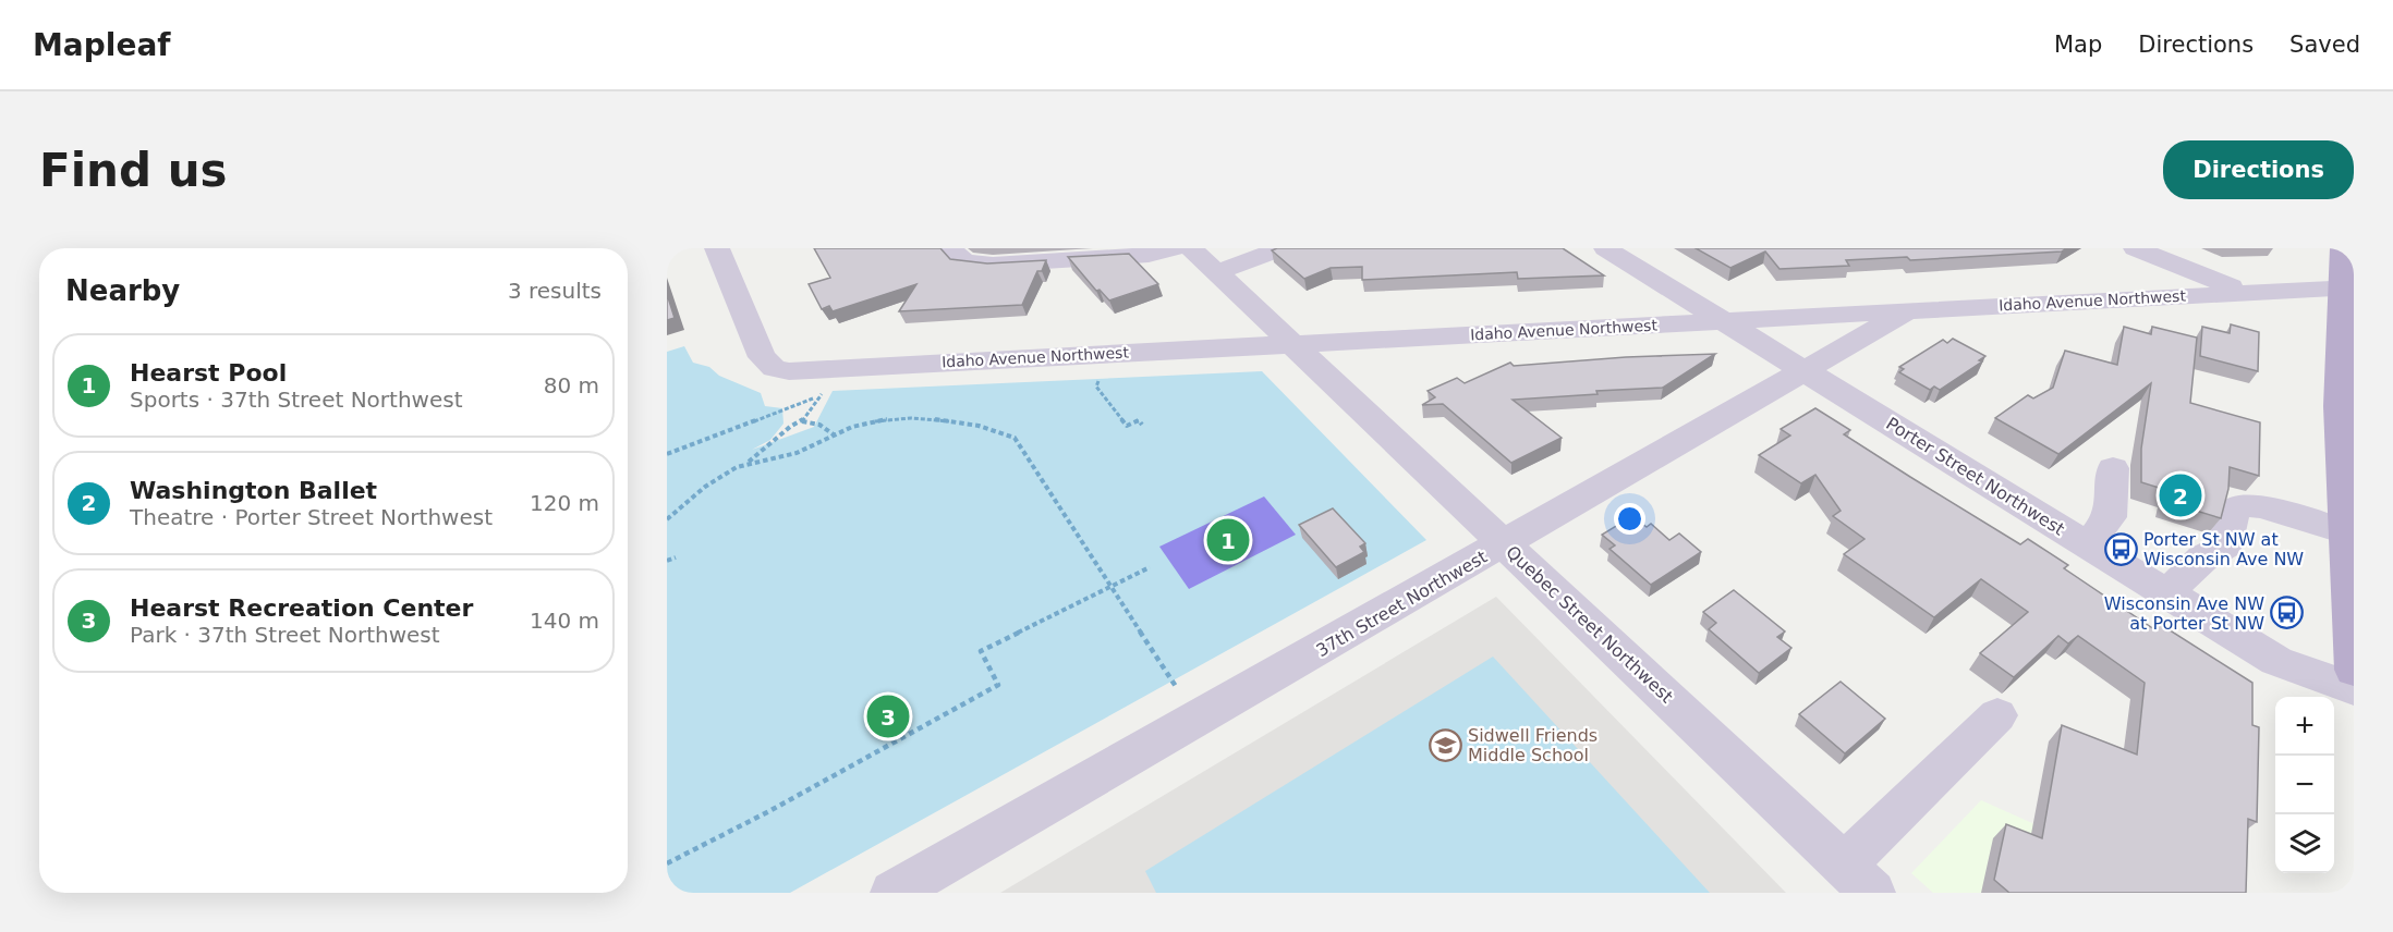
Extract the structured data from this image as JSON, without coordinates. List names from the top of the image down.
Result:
{
  "streets": {
    "street": [
      "Idaho Avenue Northwest",
      "Porter Street Northwest",
      "37th Street Northwest",
      "Quebec Street Northwest"
    ]
  },
  "crossings": [
    ["Idaho Avenue Northwest", "Porter Street Northwest"],
    ["Idaho Avenue Northwest", "37th Street Northwest"],
    ["Idaho Avenue Northwest", "Quebec Street Northwest"],
    ["Porter Street Northwest", "37th Street Northwest"],
    ["37th Street Northwest", "Quebec Street Northwest"]
  ],
  "places": {
    "bus stop": ["Porter St NW at Wisconsin Ave NW", "Wisconsin Ave NW at Porter St NW"],
    "school or university": ["Sidwell Friends Middle School"]
  },
  "page": {
    "header": "Mapleaf",
    "nav": ["Map", "Directions", "Saved"],
    "buttons": "Directions",
    "title": "Find us",
    "heading": ["Nearby", "3 results"],
    "list": [
      {
        "mark": "1",
        "name": "Hearst Pool",
        "note": "Sports · 37th Street Northwest",
        "value": "80 m"
      },
      {
        "mark": "2",
        "name": "Washington Ballet",
        "note": "Theatre · Porter Street Northwest",
        "value": "120 m"
      },
      {
        "mark": "3",
        "name": "Hearst Recreation Center",
        "note": "Park · 37th Street Northwest",
        "value": "140 m"
      }
    ],
    "pins": ["2", "1", "3"],
    "map_buttons": ["+", "−"]
  }
}
